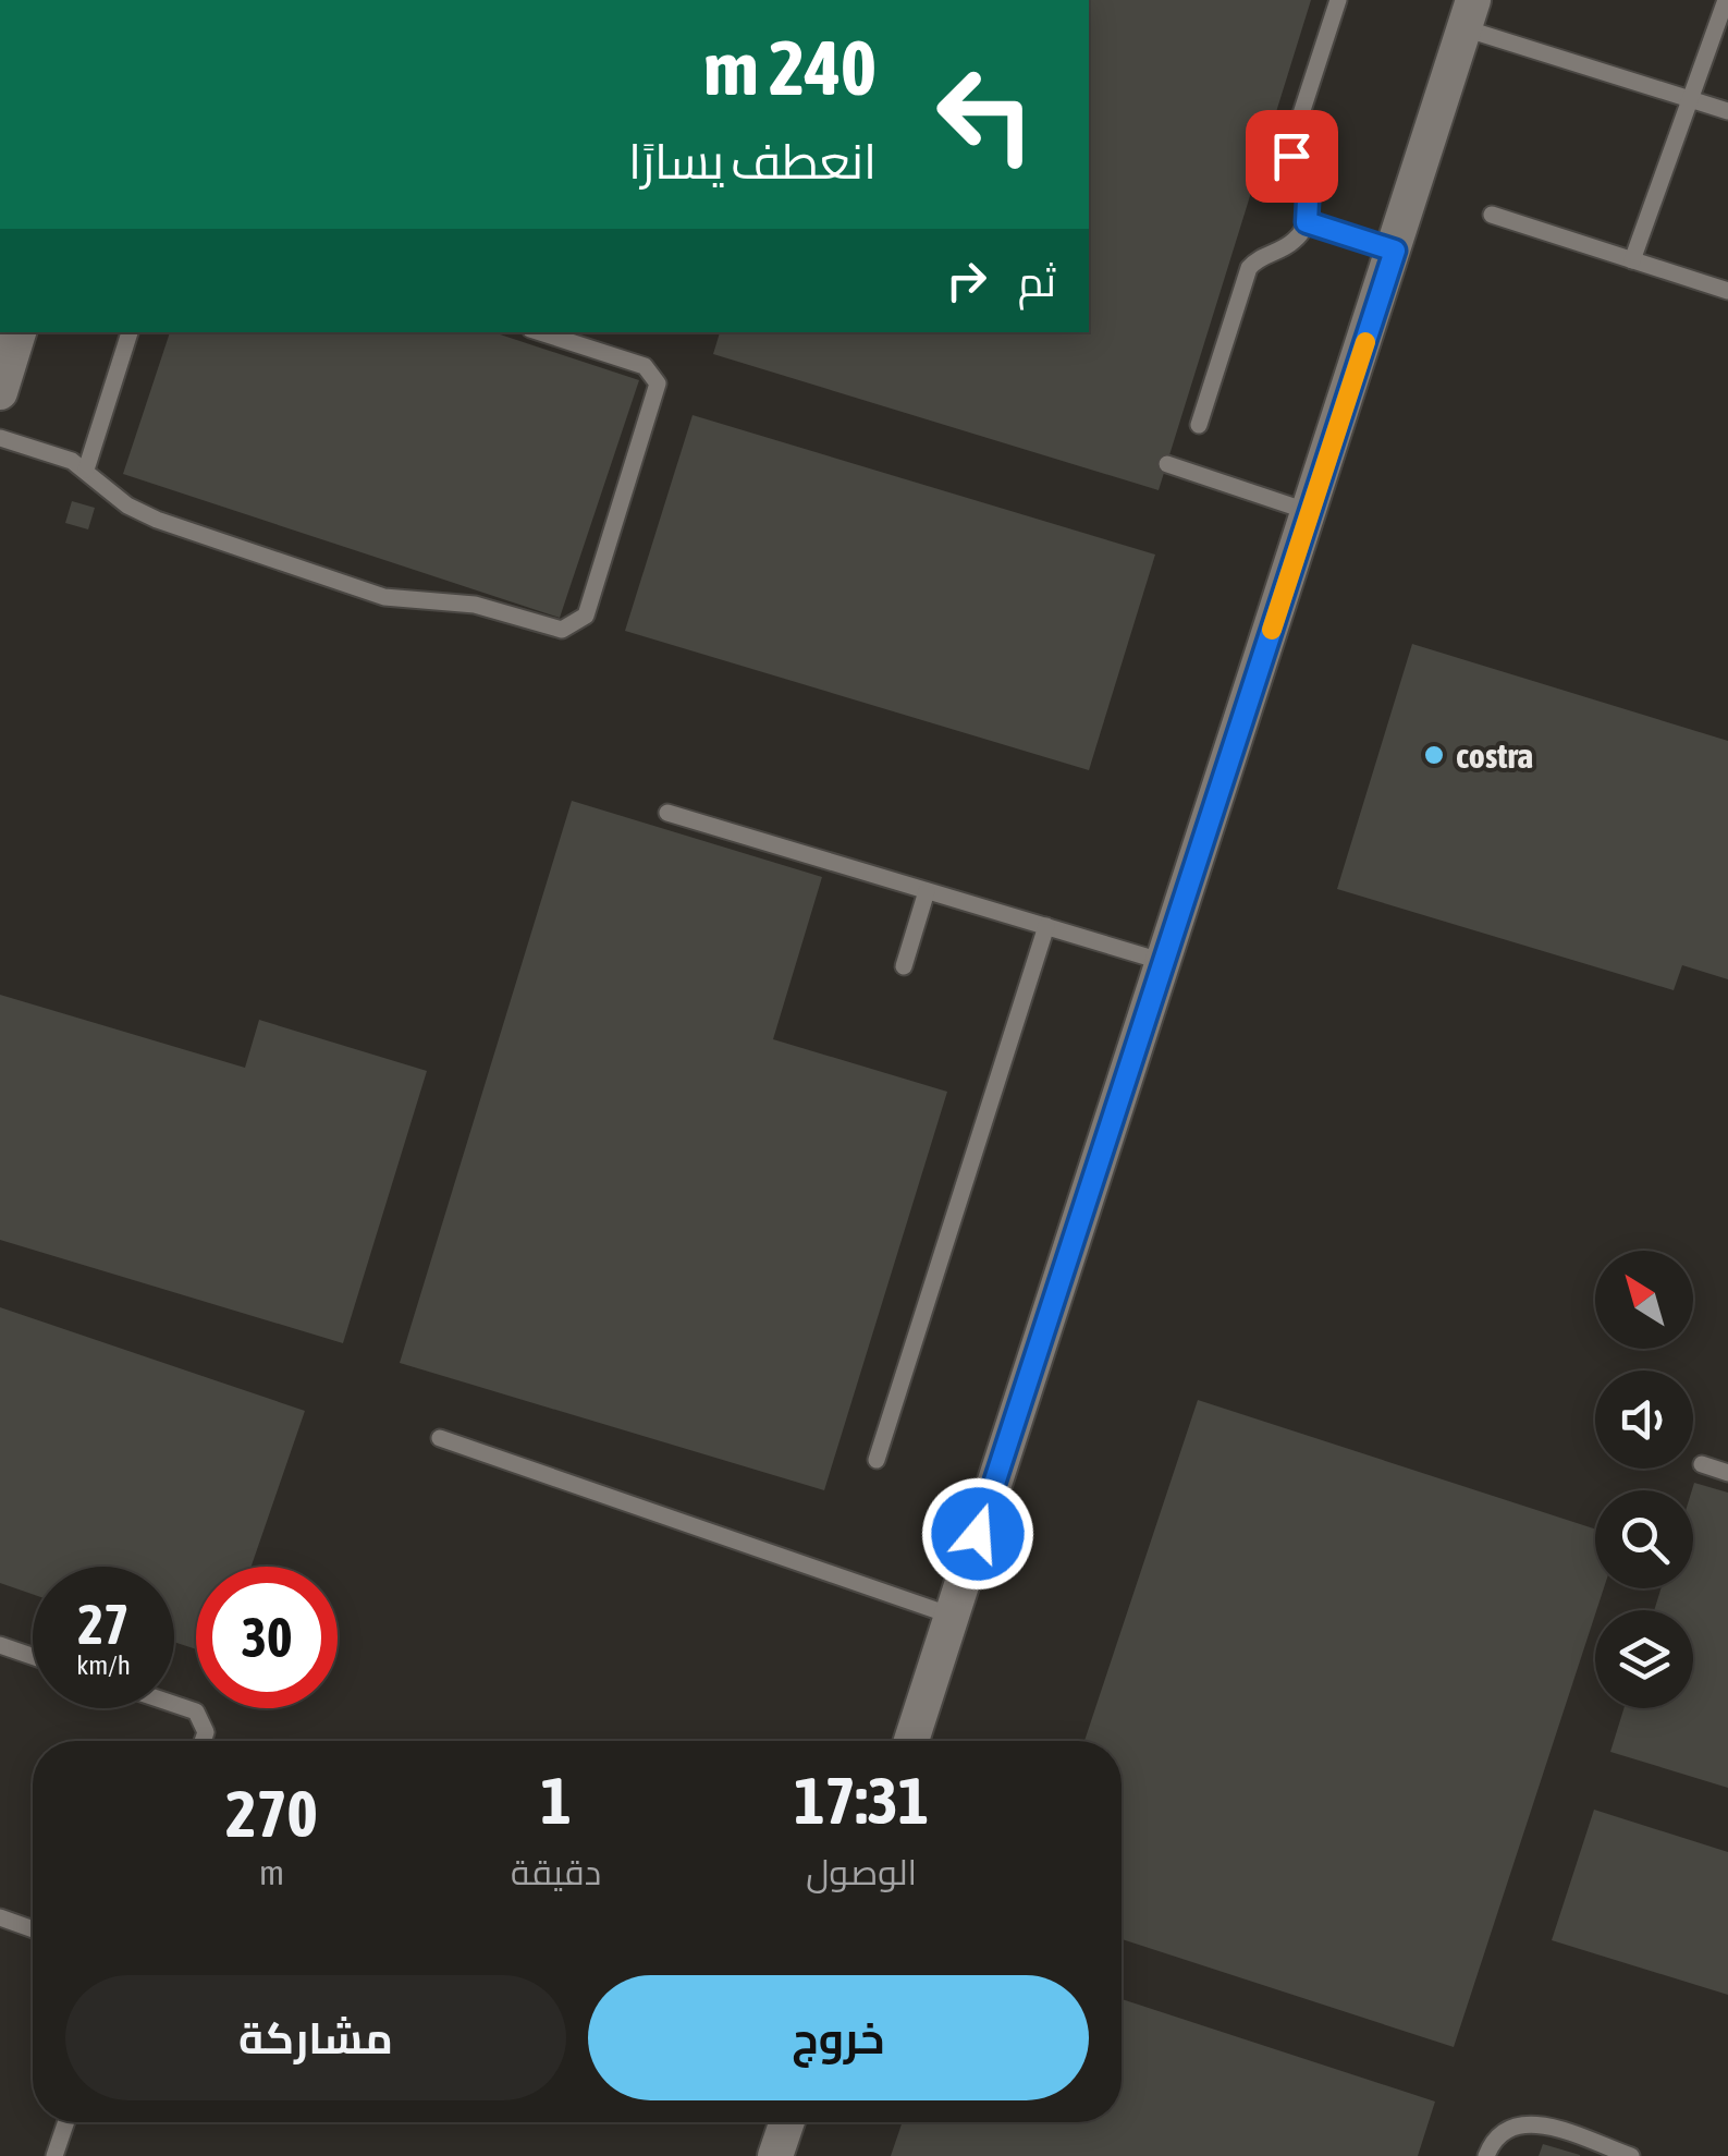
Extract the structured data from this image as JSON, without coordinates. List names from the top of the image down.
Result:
{
  "places": ["costra"],
  "north": "top left",
  "page": {
    "turn": ["240 m", "انعطف يسارًا"],
    "then": "ثم",
    "speed": "27 km/h",
    "limit": "30",
    "eta": [
      "17:31",
      "الوصول",
      "1",
      "دقيقة",
      "270",
      "m"
    ],
    "buttons": ["خروج", "مشاركة"]
  }
}
